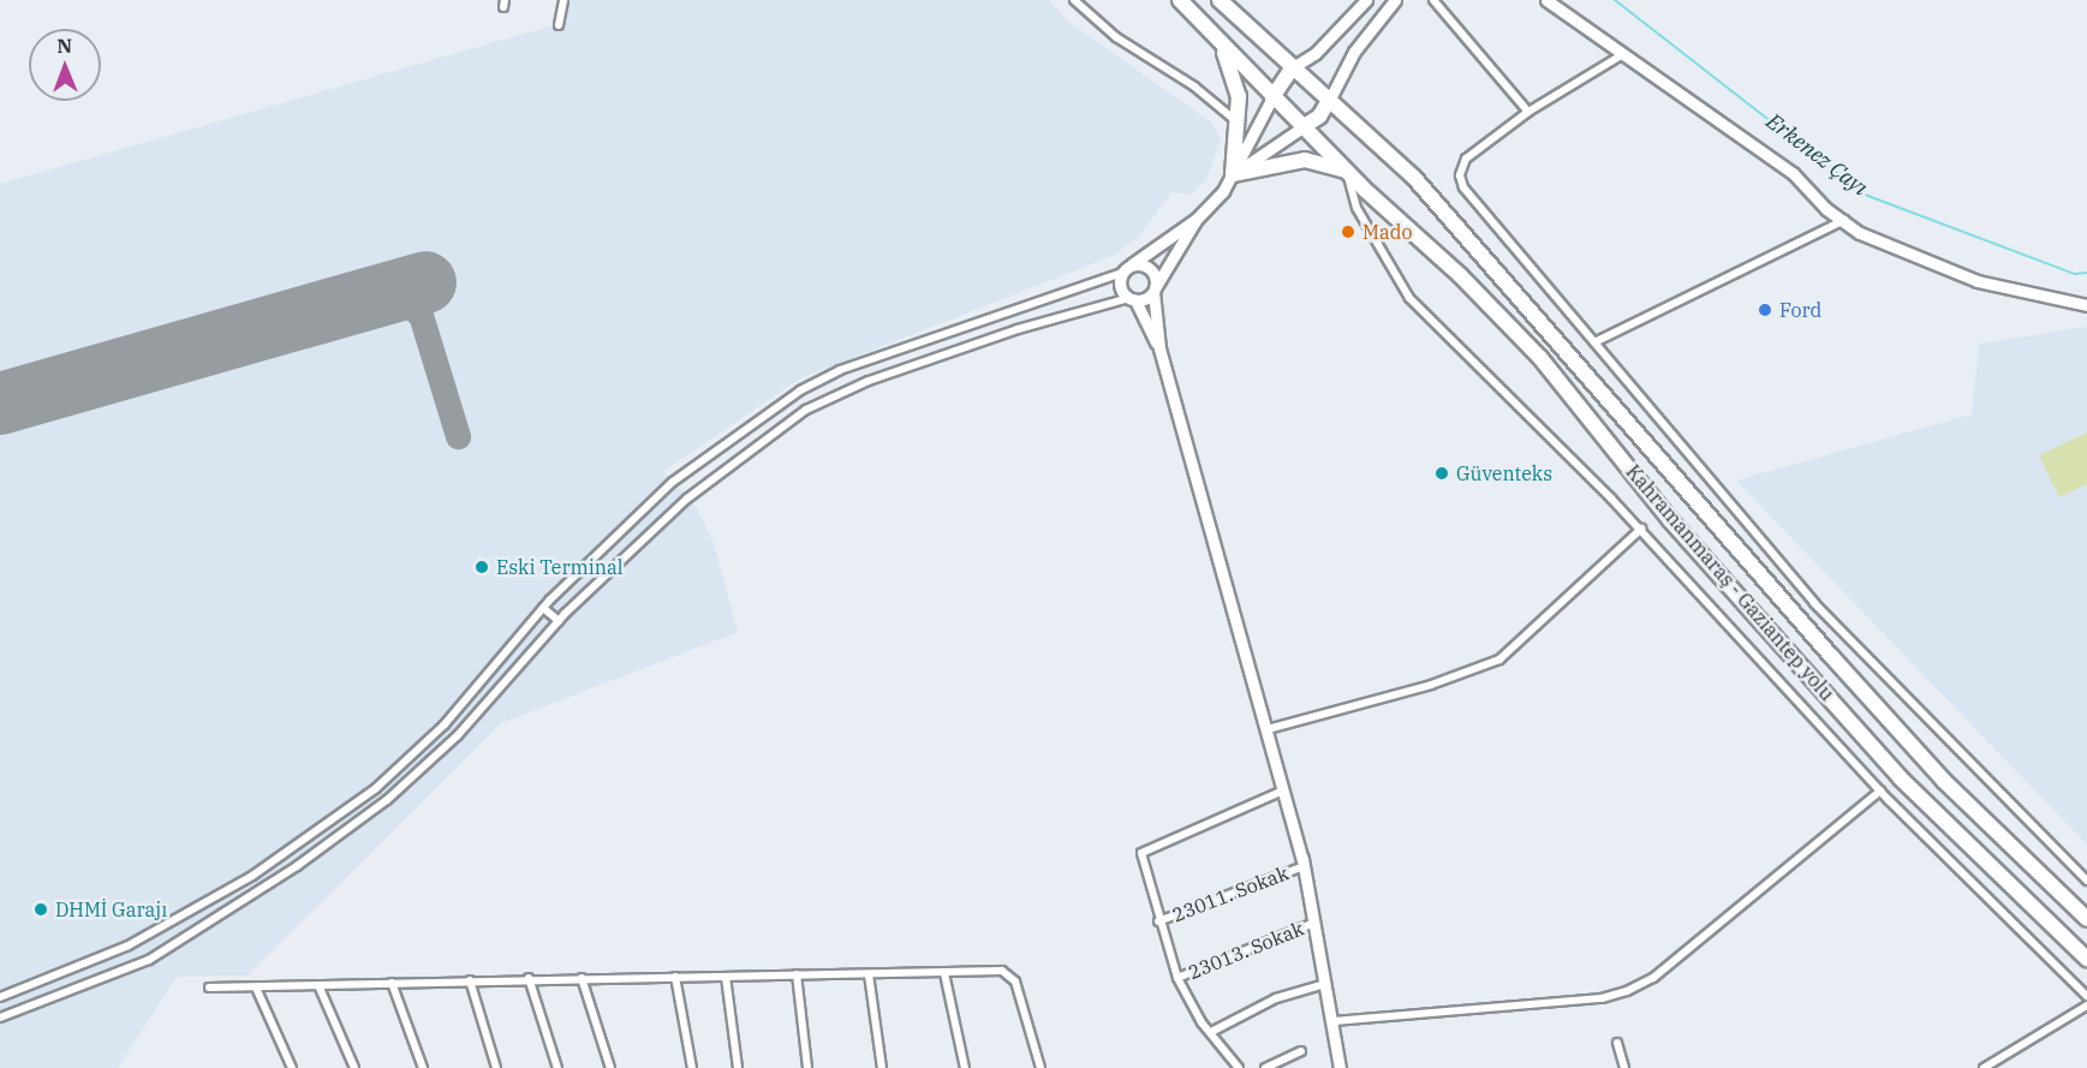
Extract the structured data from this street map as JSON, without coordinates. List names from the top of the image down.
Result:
{
  "streets": {
    "highway": ["Kahramanmaraş - Gaziantep yolu"],
    "street": ["23011. Sokak", "23013. Sokak"]
  },
  "water": ["Erkenez Çayı"],
  "places": [
    "Mado",
    "Ford",
    "Güventeks",
    "Eski Terminal",
    "DHMİ Garajı"
  ],
  "north": "top"
}
